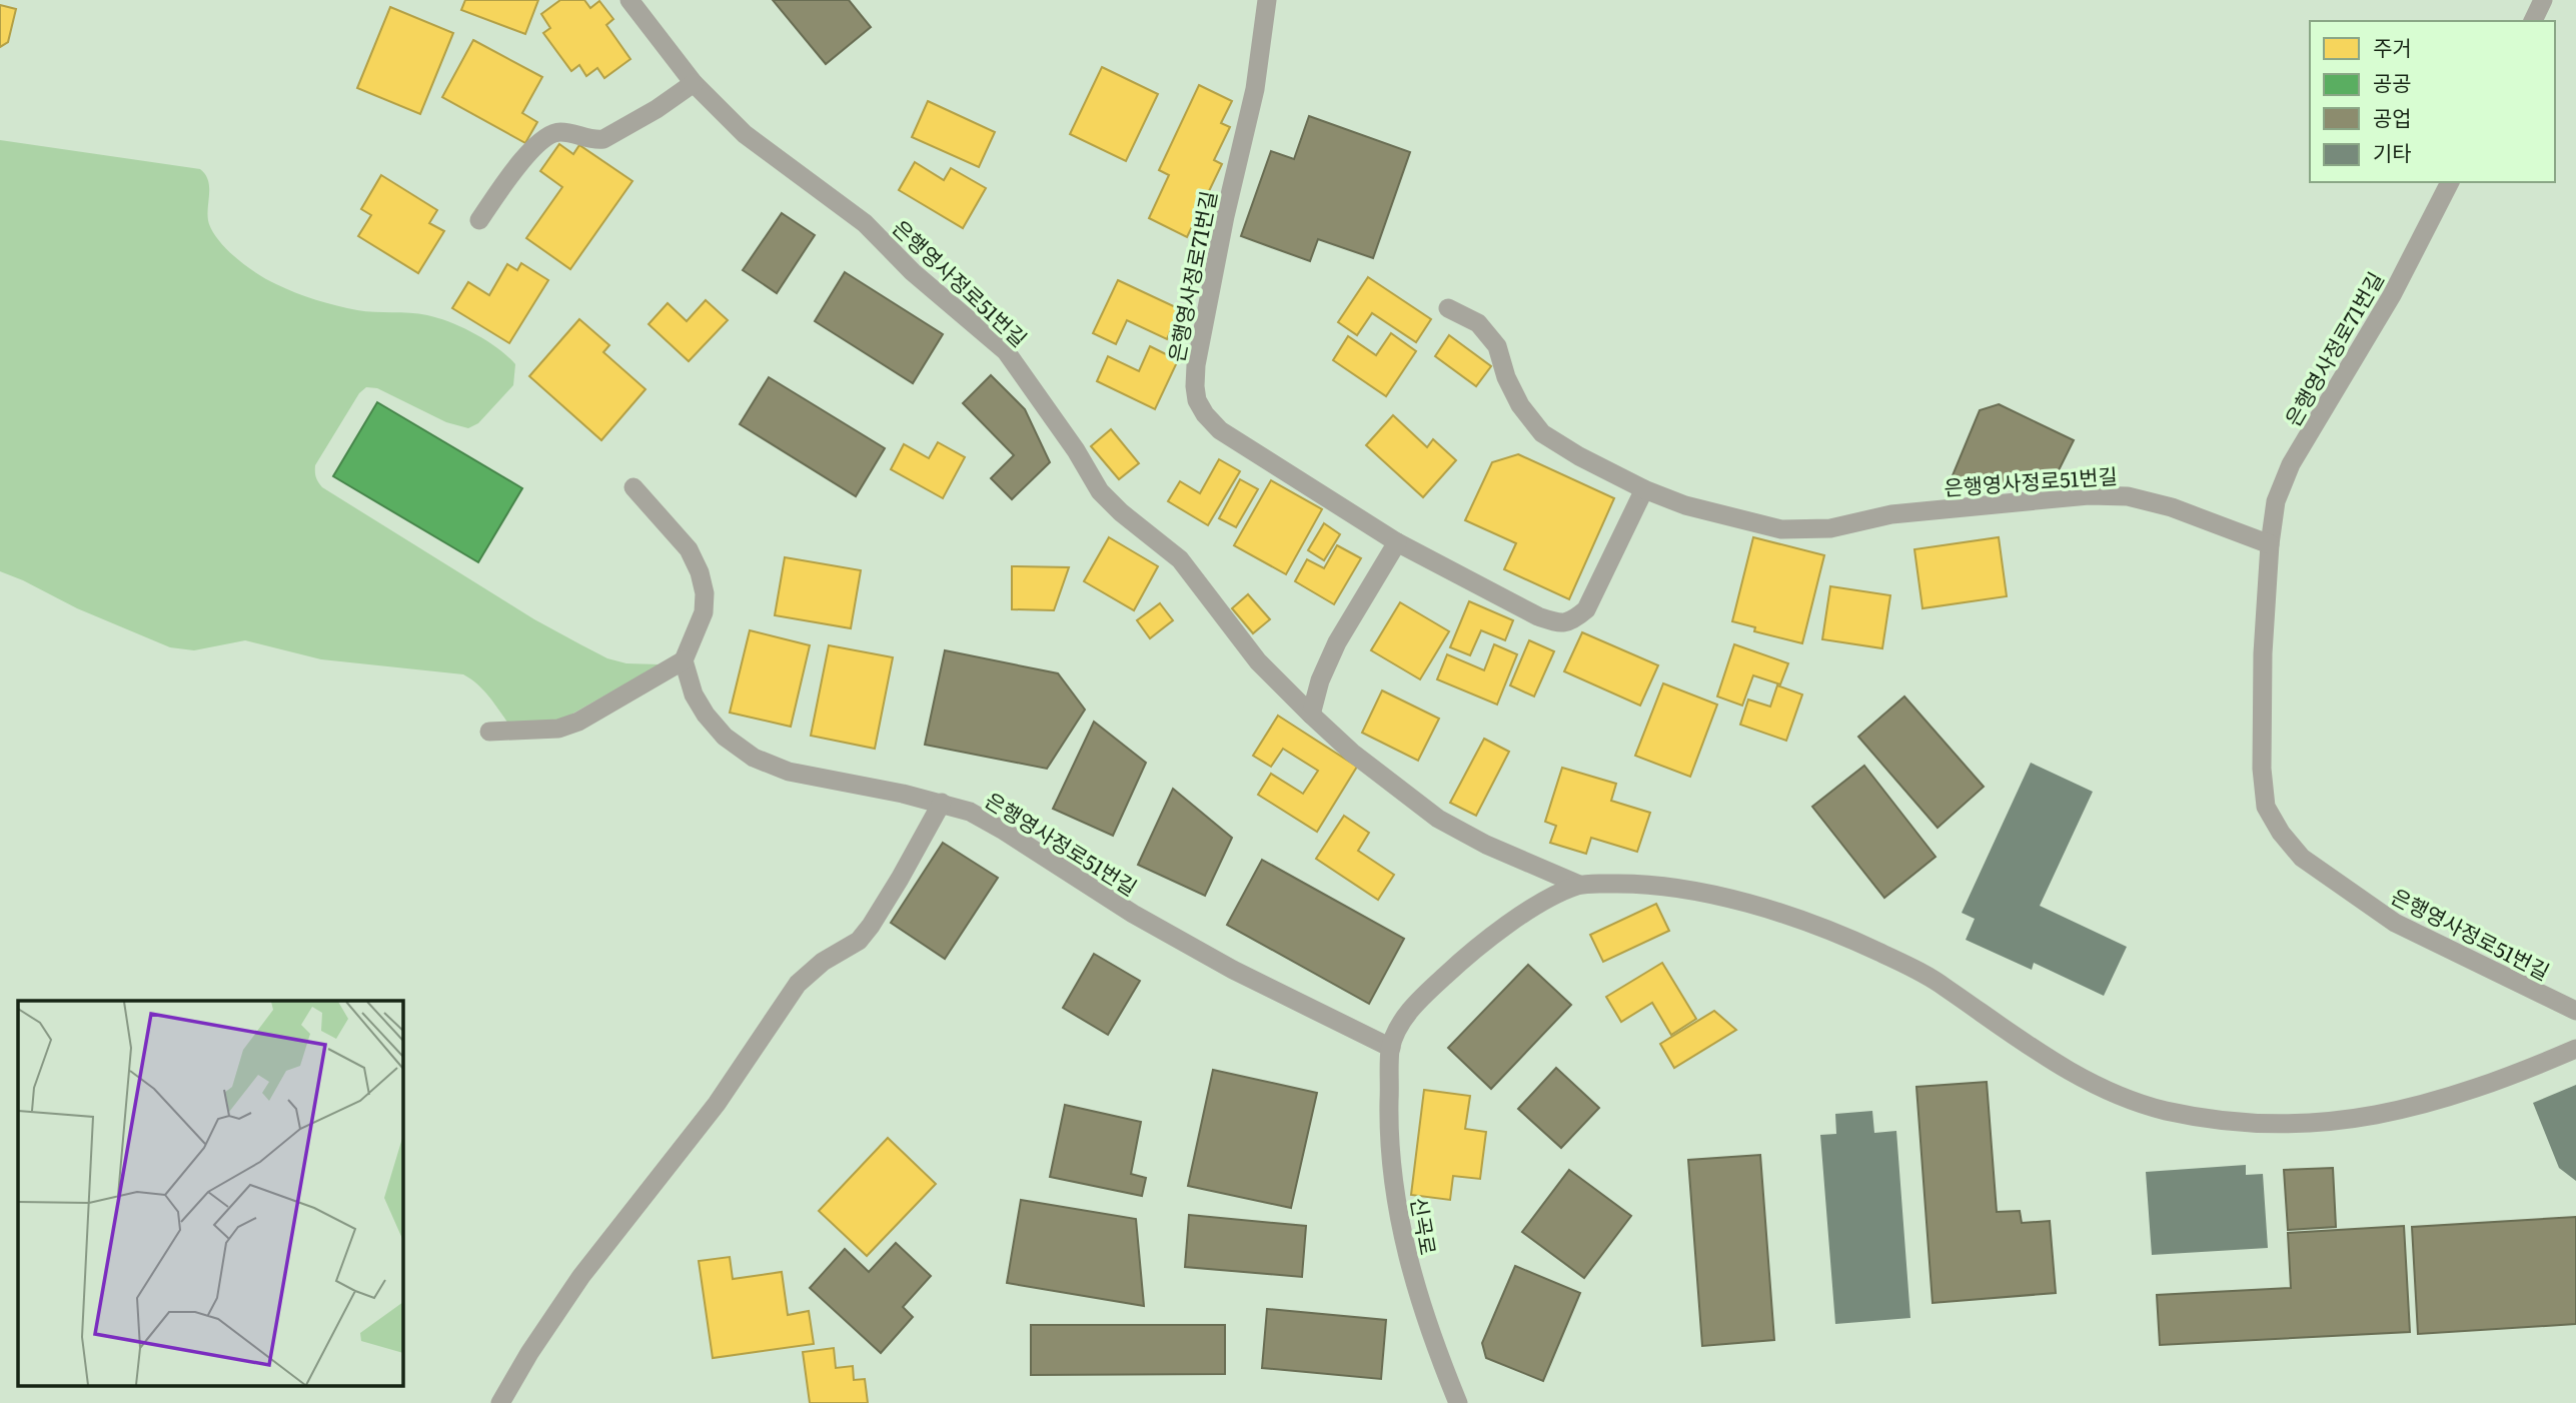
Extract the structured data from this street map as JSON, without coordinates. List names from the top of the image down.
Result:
{
  "streets": {
    "lane": ["은행영사정로71번길", "은행영사정로51번길", "신곡로"]
  },
  "crossings": [
    ["은행영사정로71번길", "은행영사정로51번길"],
    ["은행영사정로51번길", "신곡로"]
  ],
  "legend": [
    "주거",
    "공공",
    "공업",
    "기타"
  ]
}
